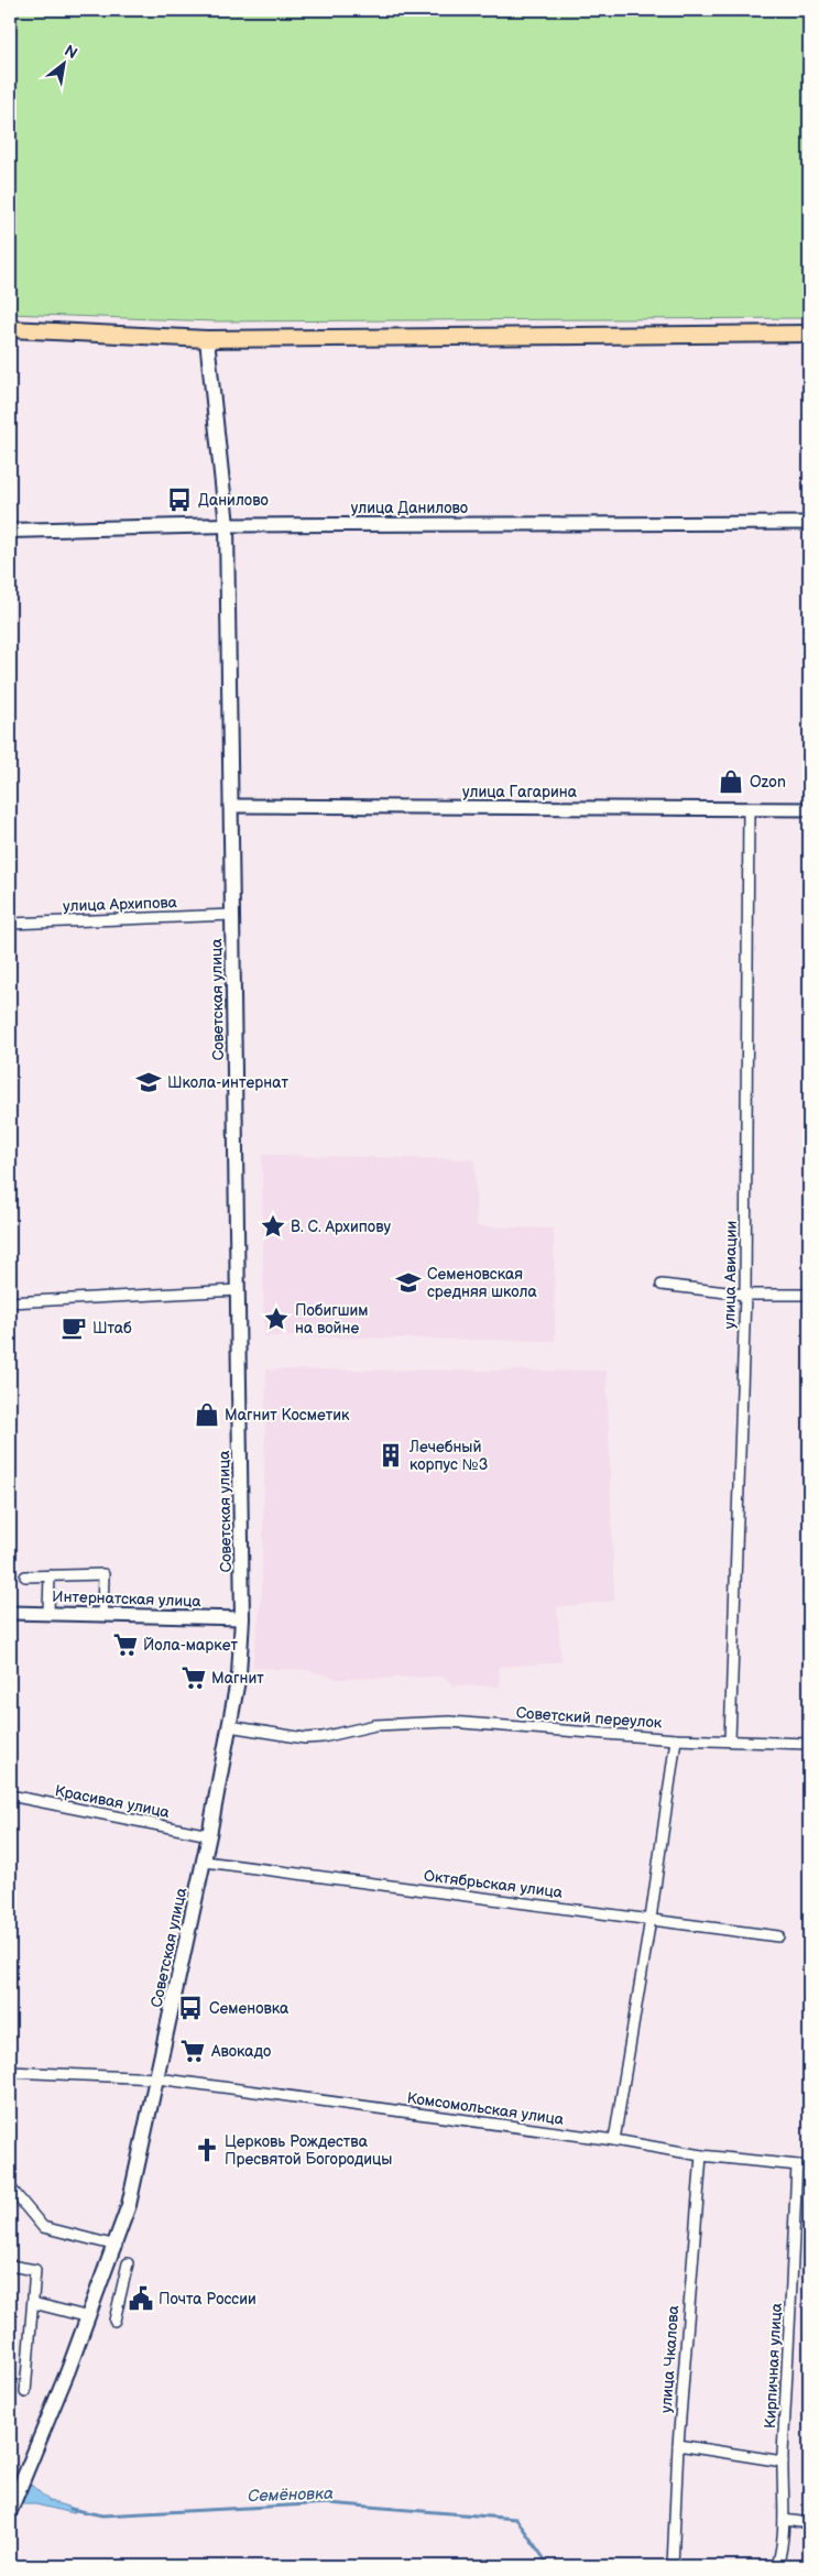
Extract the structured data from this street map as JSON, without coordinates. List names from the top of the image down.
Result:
{
  "streets": {
    "main road": ["улица Данилово", "Советская улица"],
    "street": [
      "улица Гагарина",
      "улица Архипова",
      "улица Авиации",
      "Интернатская улица",
      "Советский переулок",
      "Красивая улица",
      "Октябрьская улица",
      "Комсомольская улица",
      "улица Чкалова",
      "Кирпичная улица"
    ]
  },
  "crossings": [
    ["улица Данилово", "Советская улица"],
    ["улица Гагарина", "Советская улица"],
    ["улица Гагарина", "улица Авиации"],
    ["улица Архипова", "Советская улица"],
    ["Советская улица", "Интернатская улица"],
    ["Советская улица", "Советский переулок"],
    ["Советская улица", "Красивая улица"],
    ["Советская улица", "Октябрьская улица"],
    ["Советская улица", "Комсомольская улица"],
    ["Советский переулок", "Октябрьская улица"],
    ["Советский переулок", "Комсомольская улица"],
    ["Комсомольская улица", "улица Чкалова"],
    ["Комсомольская улица", "Кирпичная улица"]
  ],
  "water": ["Семёновка"],
  "places": {
    "bus stop": ["Данилово", "Семеновка"],
    "shop": ["Ozon", "Магнит Косметик"],
    "school or university": ["Школа-интернат", "Семеновская средняя школа"],
    "place": ["В. С. Архипову", "Побигшим на войне"],
    "cafe": ["Штаб"],
    "building": ["Лечебный корпус №3"],
    "supermarket": ["Йола-маркет", "Магнит", "Авокадо"],
    "church": ["Церковь Рождества Пресвятой Богородицы"],
    "public building": ["Почта России"]
  },
  "north": "top right"
}
